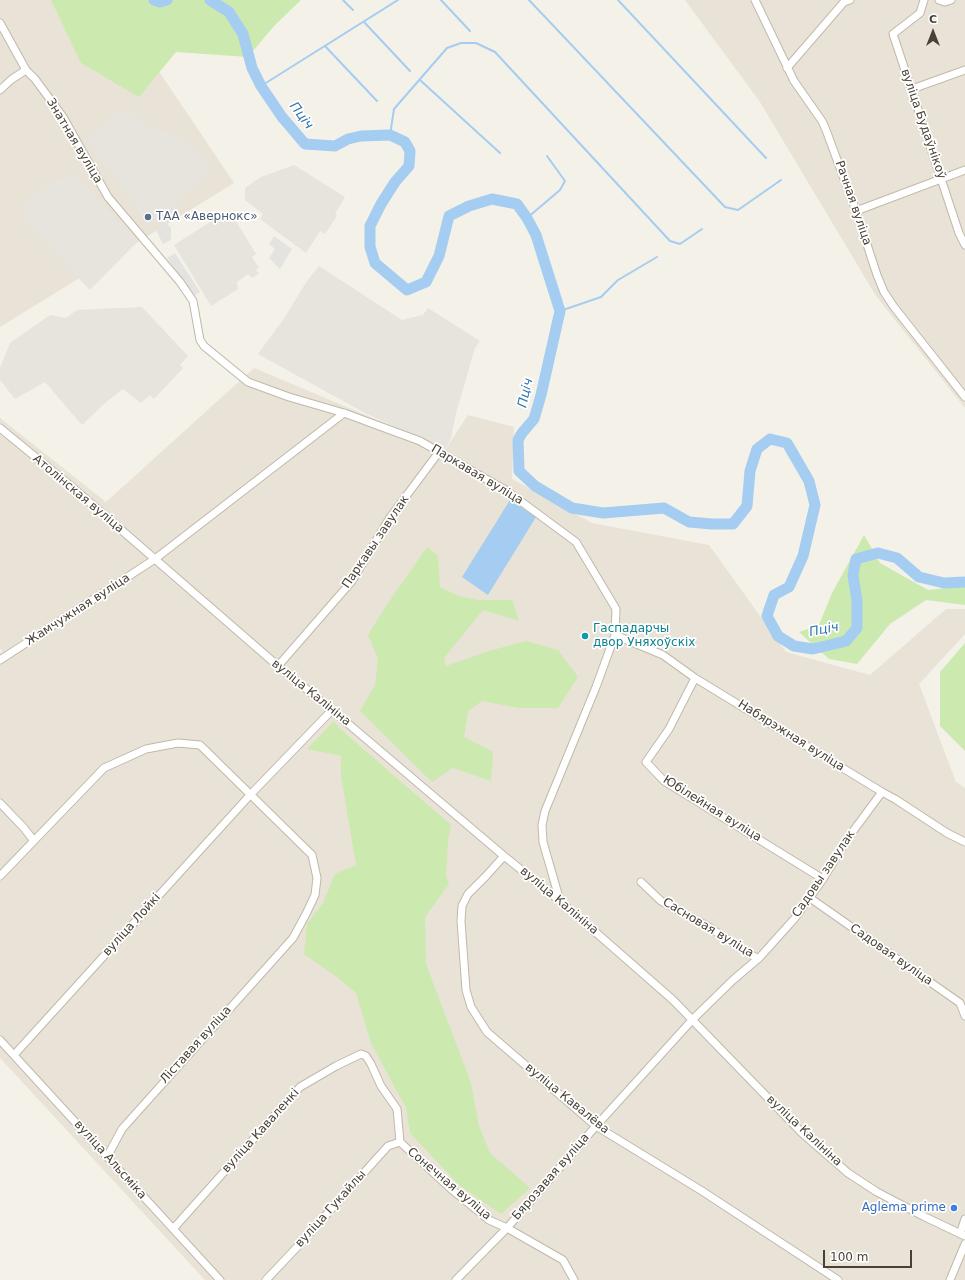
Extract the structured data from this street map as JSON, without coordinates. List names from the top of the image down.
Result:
{
  "streets": {
    "street": [
      "вуліца Будаўнікоў",
      "Знатная вуліца",
      "Рачная вуліца",
      "Паркавая вуліца",
      "Атолінская вуліца",
      "Паркавы завулак",
      "Жамчужная вуліца",
      "вуліца Калініна",
      "Набярэжная вуліца",
      "Юбілейная вуліца",
      "Садовы завулак",
      "вуліца Лойкі",
      "Сасновая вуліца",
      "Садовая вуліца",
      "Ліставая вуліца",
      "вуліца Кавалёва",
      "вуліца Каваленкі",
      "вуліца Альсміка",
      "Бярозавая вуліца",
      "Сонечная вуліца",
      "вуліца Гукайлы"
    ]
  },
  "crossings": [
    ["Знатная вуліца", "Паркавая вуліца"],
    ["Паркавая вуліца", "Паркавы завулак"],
    ["Паркавая вуліца", "вуліца Калініна"],
    ["Паркавая вуліца", "Набярэжная вуліца"],
    ["Атолінская вуліца", "Жамчужная вуліца"],
    ["Атолінская вуліца", "вуліца Калініна"],
    ["Паркавы завулак", "вуліца Калініна"],
    ["Жамчужная вуліца", "вуліца Калініна"],
    ["вуліца Калініна", "Садовы завулак"],
    ["вуліца Калініна", "вуліца Лойкі"],
    ["вуліца Калініна", "вуліца Кавалёва"],
    ["вуліца Калініна", "Бярозавая вуліца"],
    ["Набярэжная вуліца", "Юбілейная вуліца"],
    ["Набярэжная вуліца", "Садовы завулак"],
    ["Юбілейная вуліца", "Садовы завулак"],
    ["Садовы завулак", "Сасновая вуліца"],
    ["Садовы завулак", "Садовая вуліца"],
    ["Садовы завулак", "Бярозавая вуліца"],
    ["вуліца Лойкі", "Ліставая вуліца"],
    ["вуліца Лойкі", "вуліца Альсміка"],
    ["Ліставая вуліца", "вуліца Альсміка"],
    ["вуліца Кавалёва", "Бярозавая вуліца"],
    ["вуліца Каваленкі", "вуліца Альсміка"],
    ["вуліца Каваленкі", "Сонечная вуліца"],
    ["вуліца Каваленкі", "вуліца Гукайлы"],
    ["Бярозавая вуліца", "Сонечная вуліца"],
    ["Сонечная вуліца", "вуліца Гукайлы"]
  ],
  "water": ["Пціч"],
  "places": ["ТАА «Авернокс»", "Гаспадарчы двор Уняхоўскіх", "Aglema prime"],
  "scale_bar": "100 m",
  "north": "top"
}
